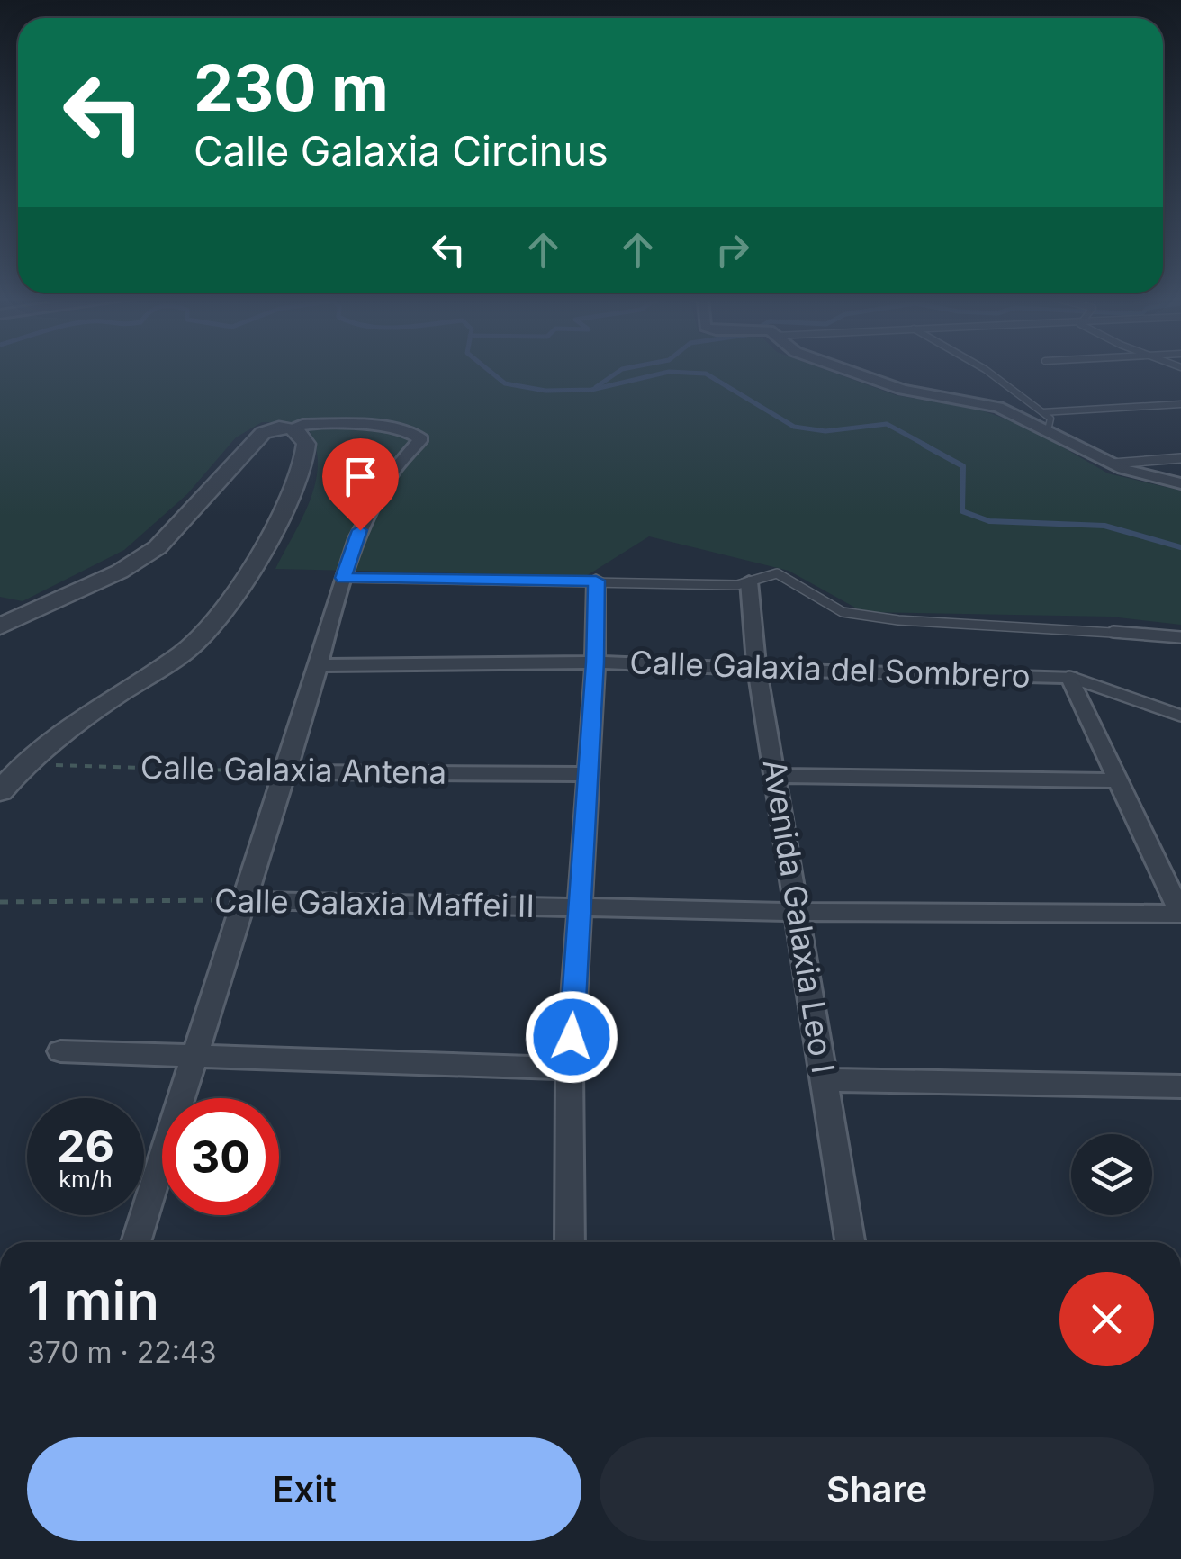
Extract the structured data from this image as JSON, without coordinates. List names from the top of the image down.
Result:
{
  "streets": {
    "street": [
      "Calle Galaxia del Sombrero",
      "Calle Galaxia Antena",
      "Calle Galaxia Maffei II",
      "Avenida Galaxia Leo I"
    ]
  },
  "crossings": [
    ["Calle Galaxia del Sombrero", "Avenida Galaxia Leo I"],
    ["Calle Galaxia Maffei II", "Avenida Galaxia Leo I"]
  ],
  "page": {
    "turn": ["230 m", "Calle Galaxia Circinus"],
    "speed": "26 km/h",
    "limit": "30",
    "heading": ["1 min", "370 m · 22:43"],
    "buttons": ["Exit", "Share"]
  }
}
